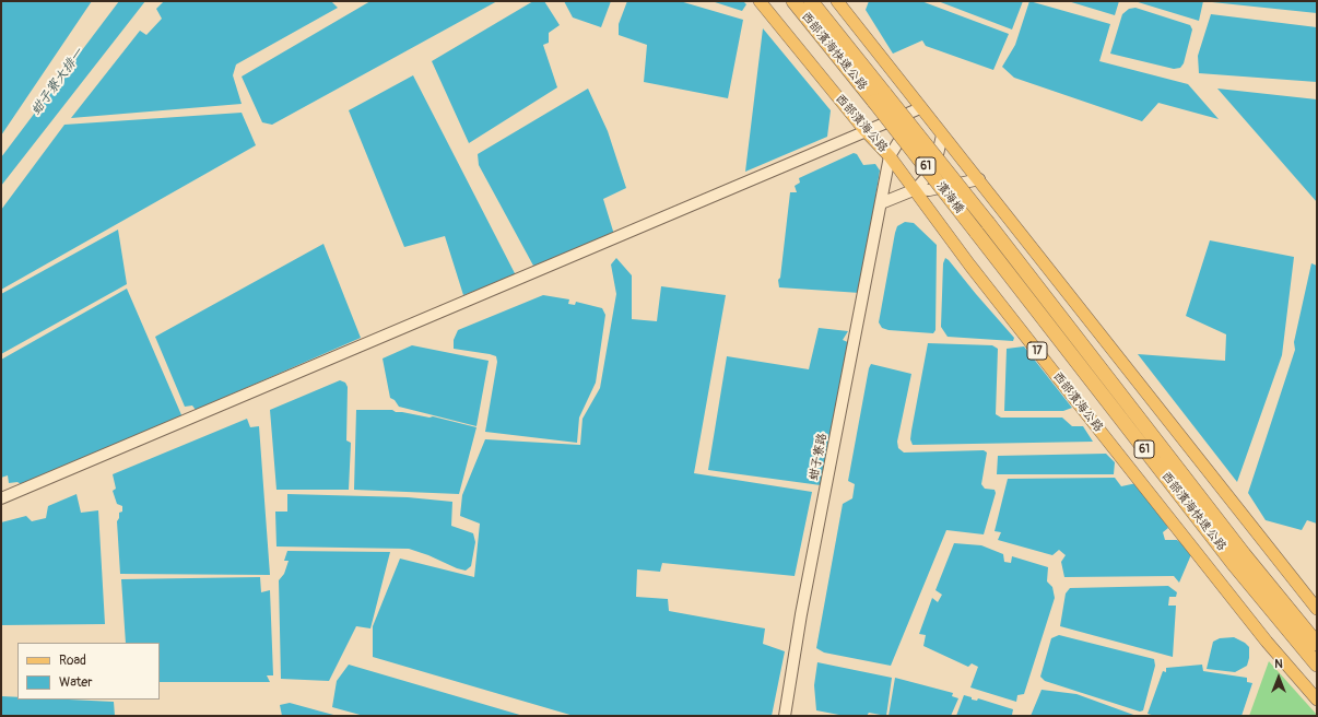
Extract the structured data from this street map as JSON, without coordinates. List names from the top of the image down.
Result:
{
  "streets": {
    "highway": ["西部濱海快速公路", "61", "濱海橋"],
    "main road": ["西部濱海公路", "17"],
    "street": ["蚶子寮路"]
  },
  "crossings": [
    ["西部濱海快速公路", "濱海橋"],
    ["西部濱海公路", "蚶子寮路"]
  ],
  "water": ["蚶子寮大排一"],
  "legend": ["Road", "Water"],
  "north": "top"
}
